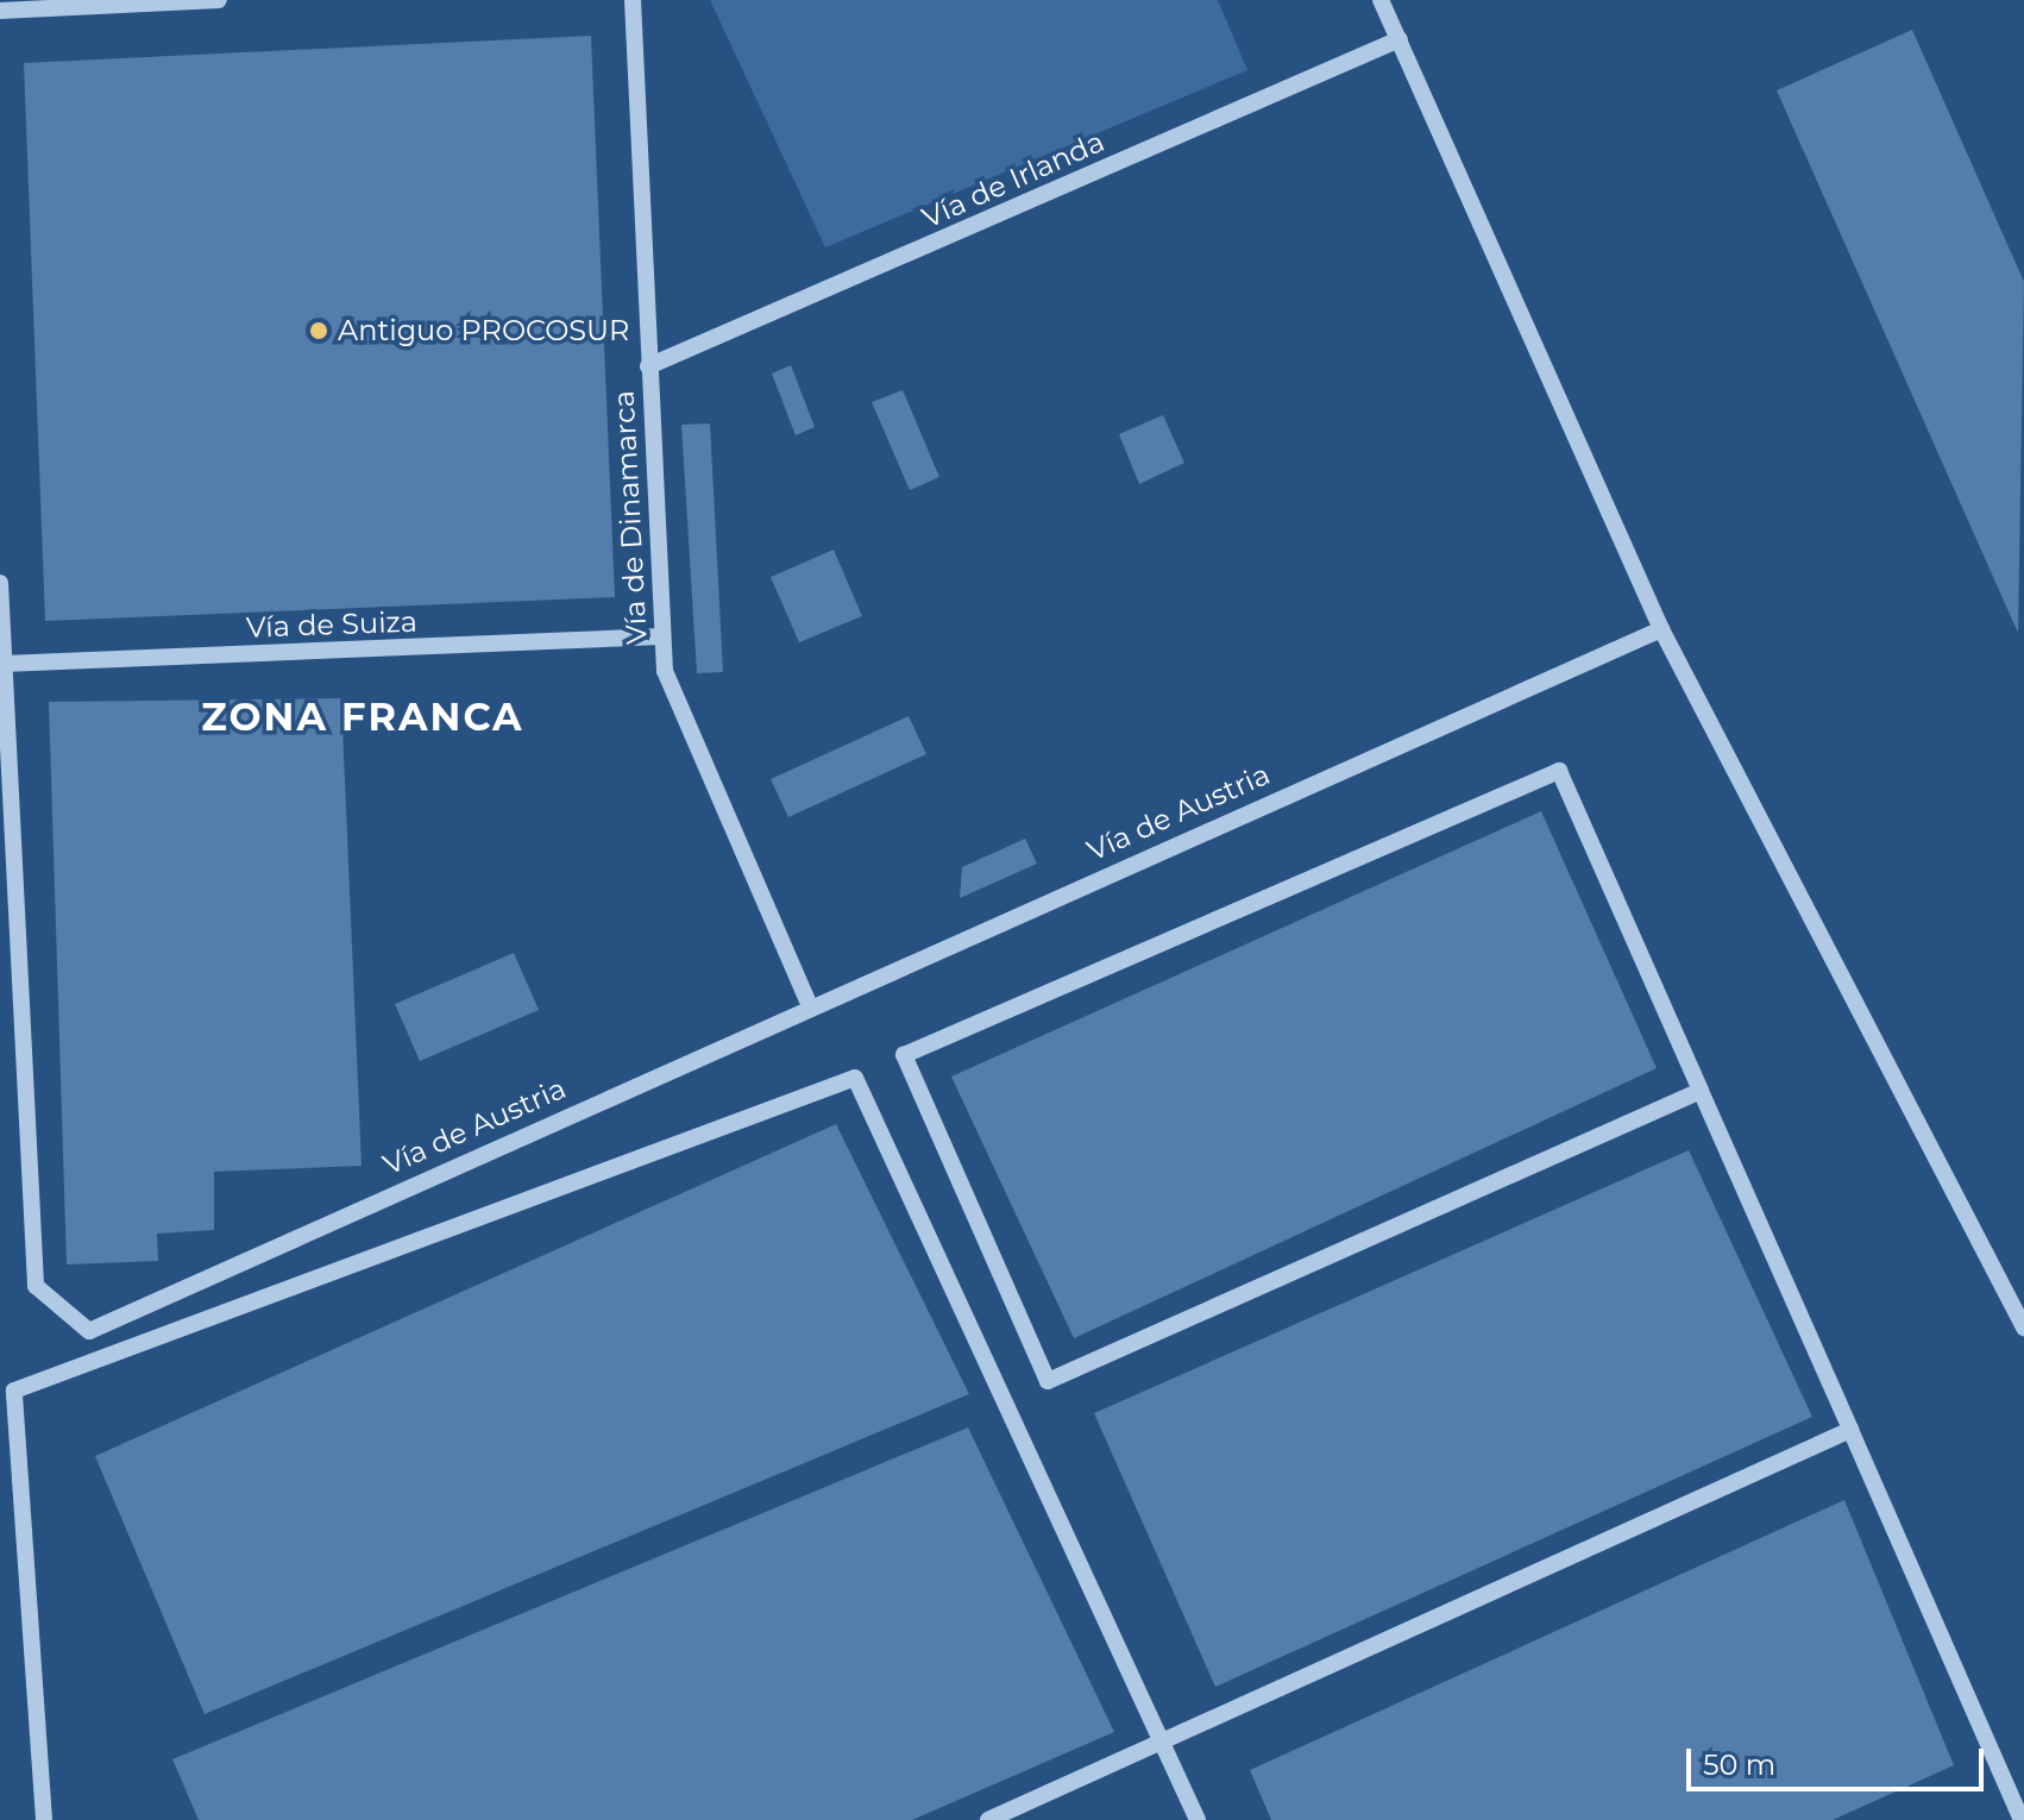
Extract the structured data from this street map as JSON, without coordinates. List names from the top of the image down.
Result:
{
  "streets": {
    "lane": [
      "Vía de Irlanda",
      "Vía de Dinamarca",
      "Vía de Suiza",
      "Vía de Austria"
    ]
  },
  "crossings": [
    ["Vía de Irlanda", "Vía de Dinamarca"],
    ["Vía de Dinamarca", "Vía de Suiza"],
    ["Vía de Dinamarca", "Vía de Austria"],
    ["Vía de Suiza", "Vía de Austria"]
  ],
  "districts": ["ZONA FRANCA"],
  "places": ["Antiguo PROCOSUR"],
  "scale_bar": "50 m"
}
